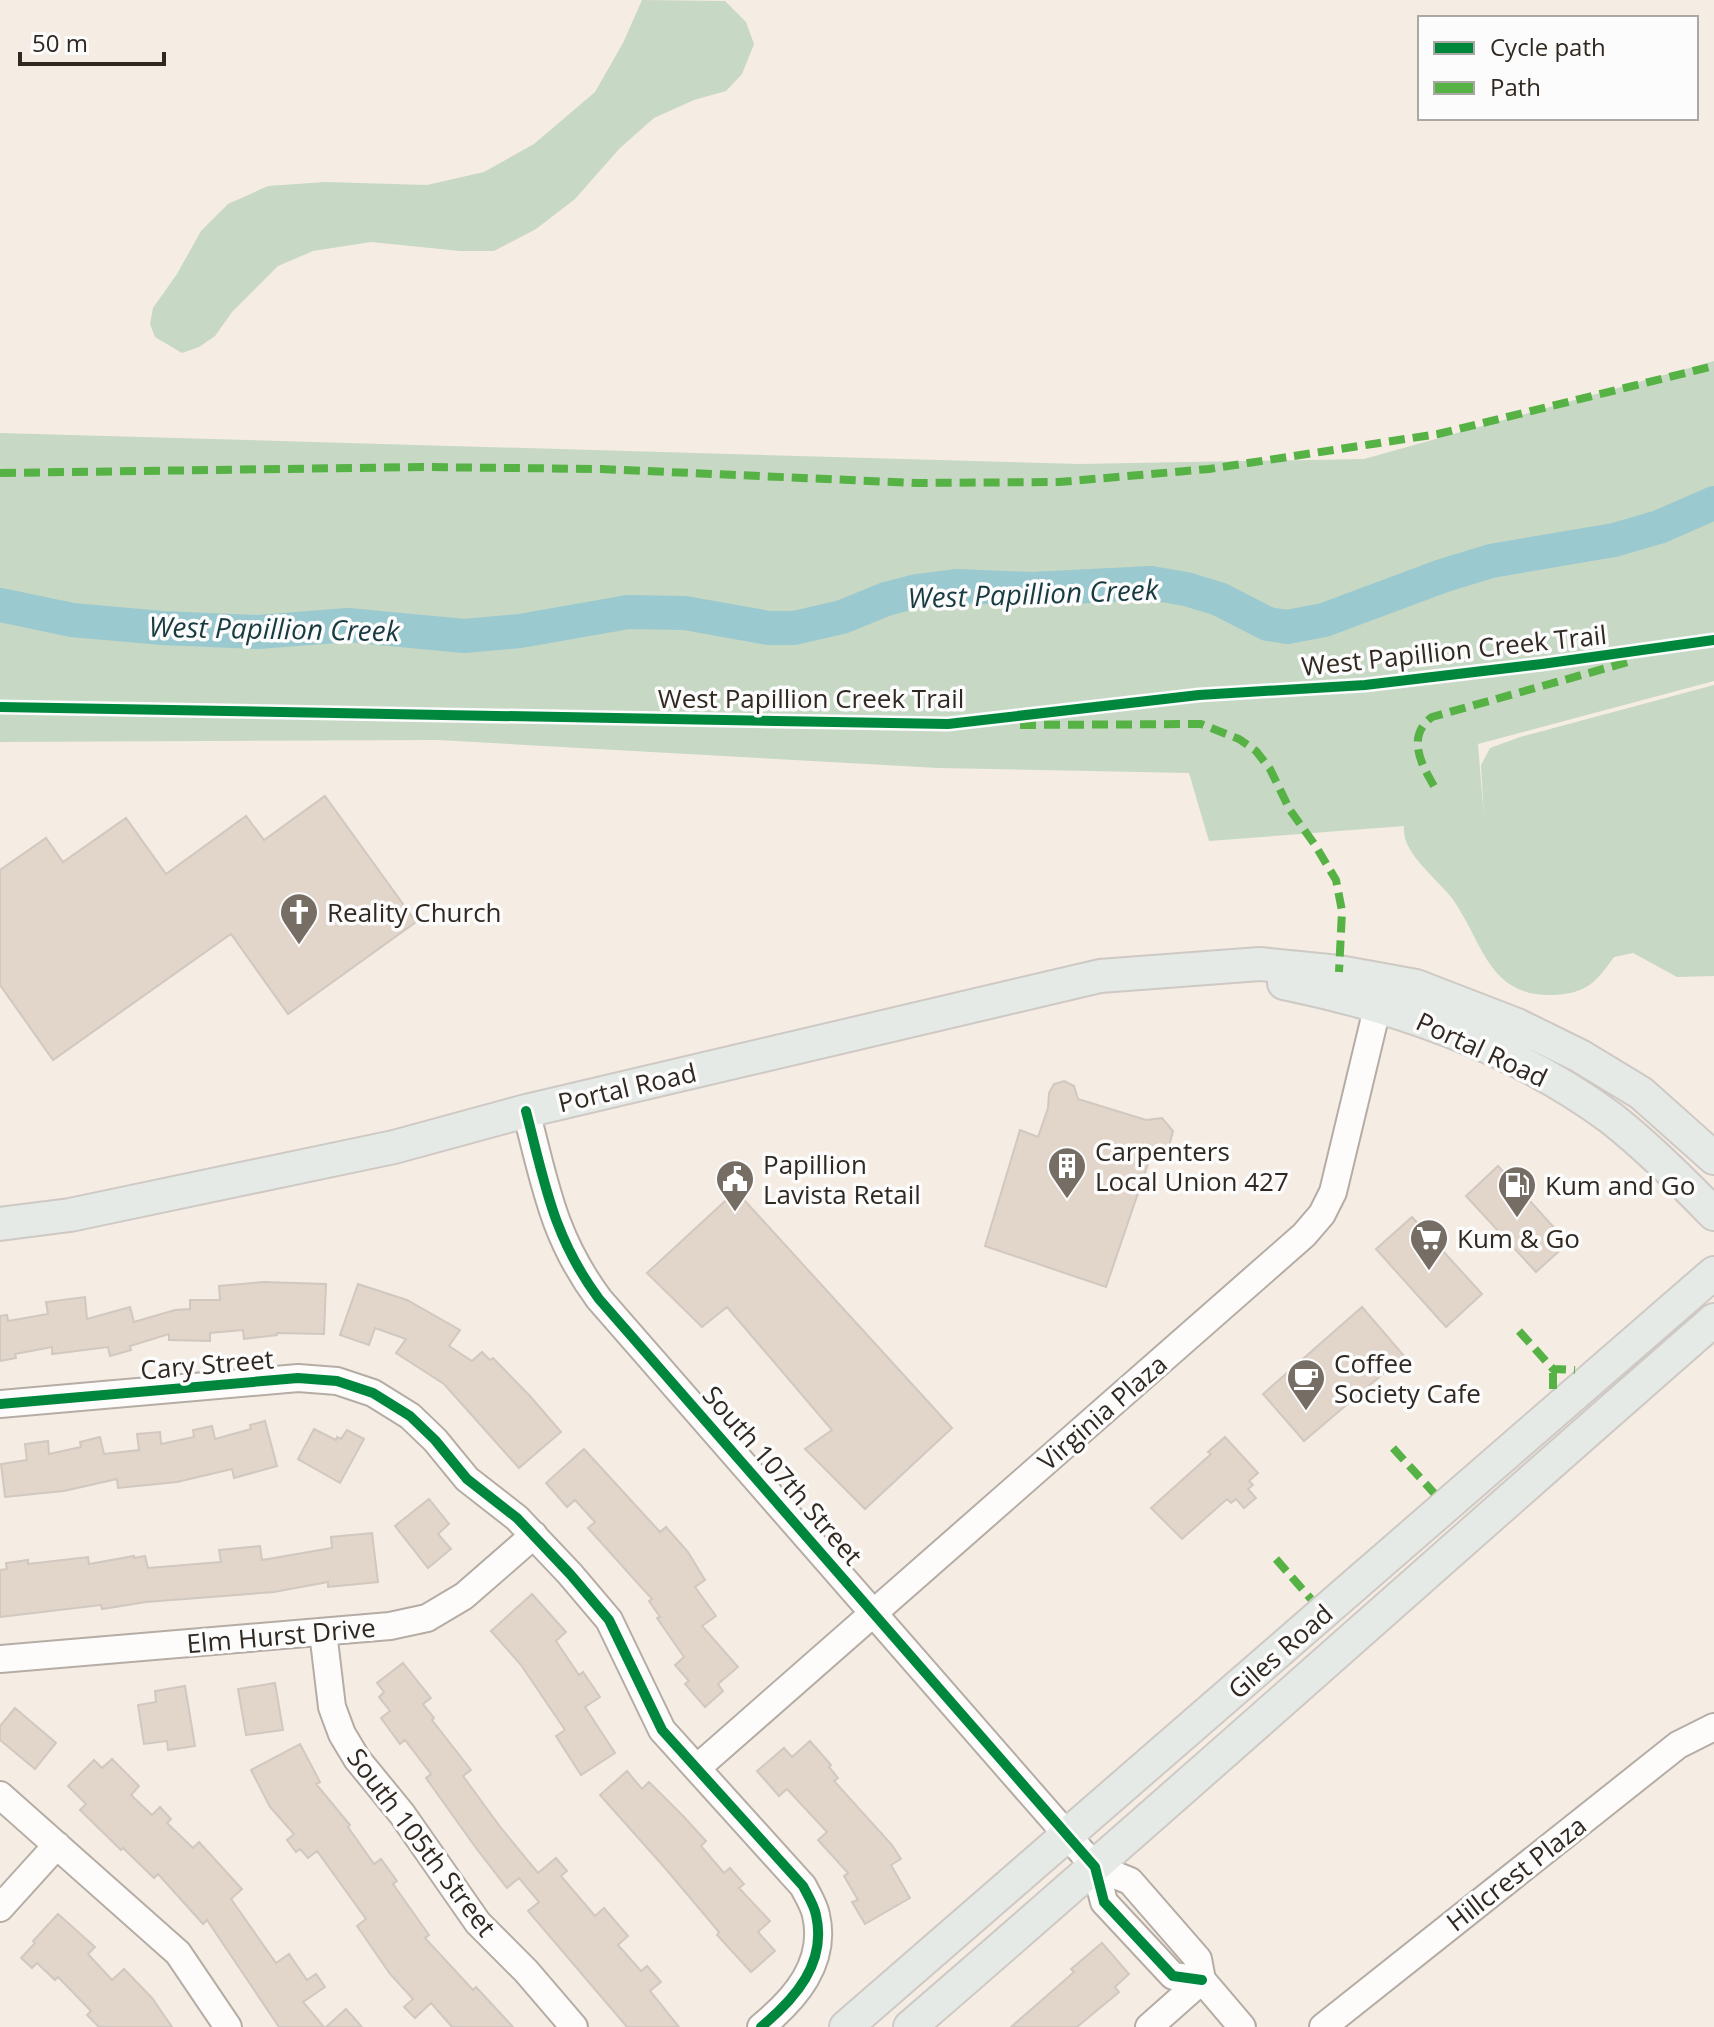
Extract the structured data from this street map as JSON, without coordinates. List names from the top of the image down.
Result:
{
  "streets": {
    "main road": ["Portal Road", "Giles Road"],
    "street": [
      "Cary Street",
      "Virginia Plaza",
      "South 107th Street",
      "Elm Hurst Drive",
      "South 105th Street",
      "Hillcrest Plaza"
    ],
    "cycle path": ["West Papillion Creek Trail"]
  },
  "crossings": [
    ["Portal Road", "Virginia Plaza"],
    ["Portal Road", "South 107th Street"],
    ["Cary Street", "Virginia Plaza"],
    ["Cary Street", "Elm Hurst Drive"],
    ["Virginia Plaza", "South 107th Street"],
    ["South 107th Street", "Giles Road"],
    ["Elm Hurst Drive", "South 105th Street"]
  ],
  "water": ["West Papillion Creek"],
  "places": {
    "church": ["Reality Church"],
    "building": ["Carpenters Local Union 427"],
    "public building": ["Papillion Lavista Retail"],
    "fuel station": ["Kum and Go"],
    "supermarket": ["Kum & Go"],
    "cafe": ["Coffee Society Cafe"]
  },
  "legend": ["Cycle path", "Path"],
  "scale_bar": "50 m"
}
